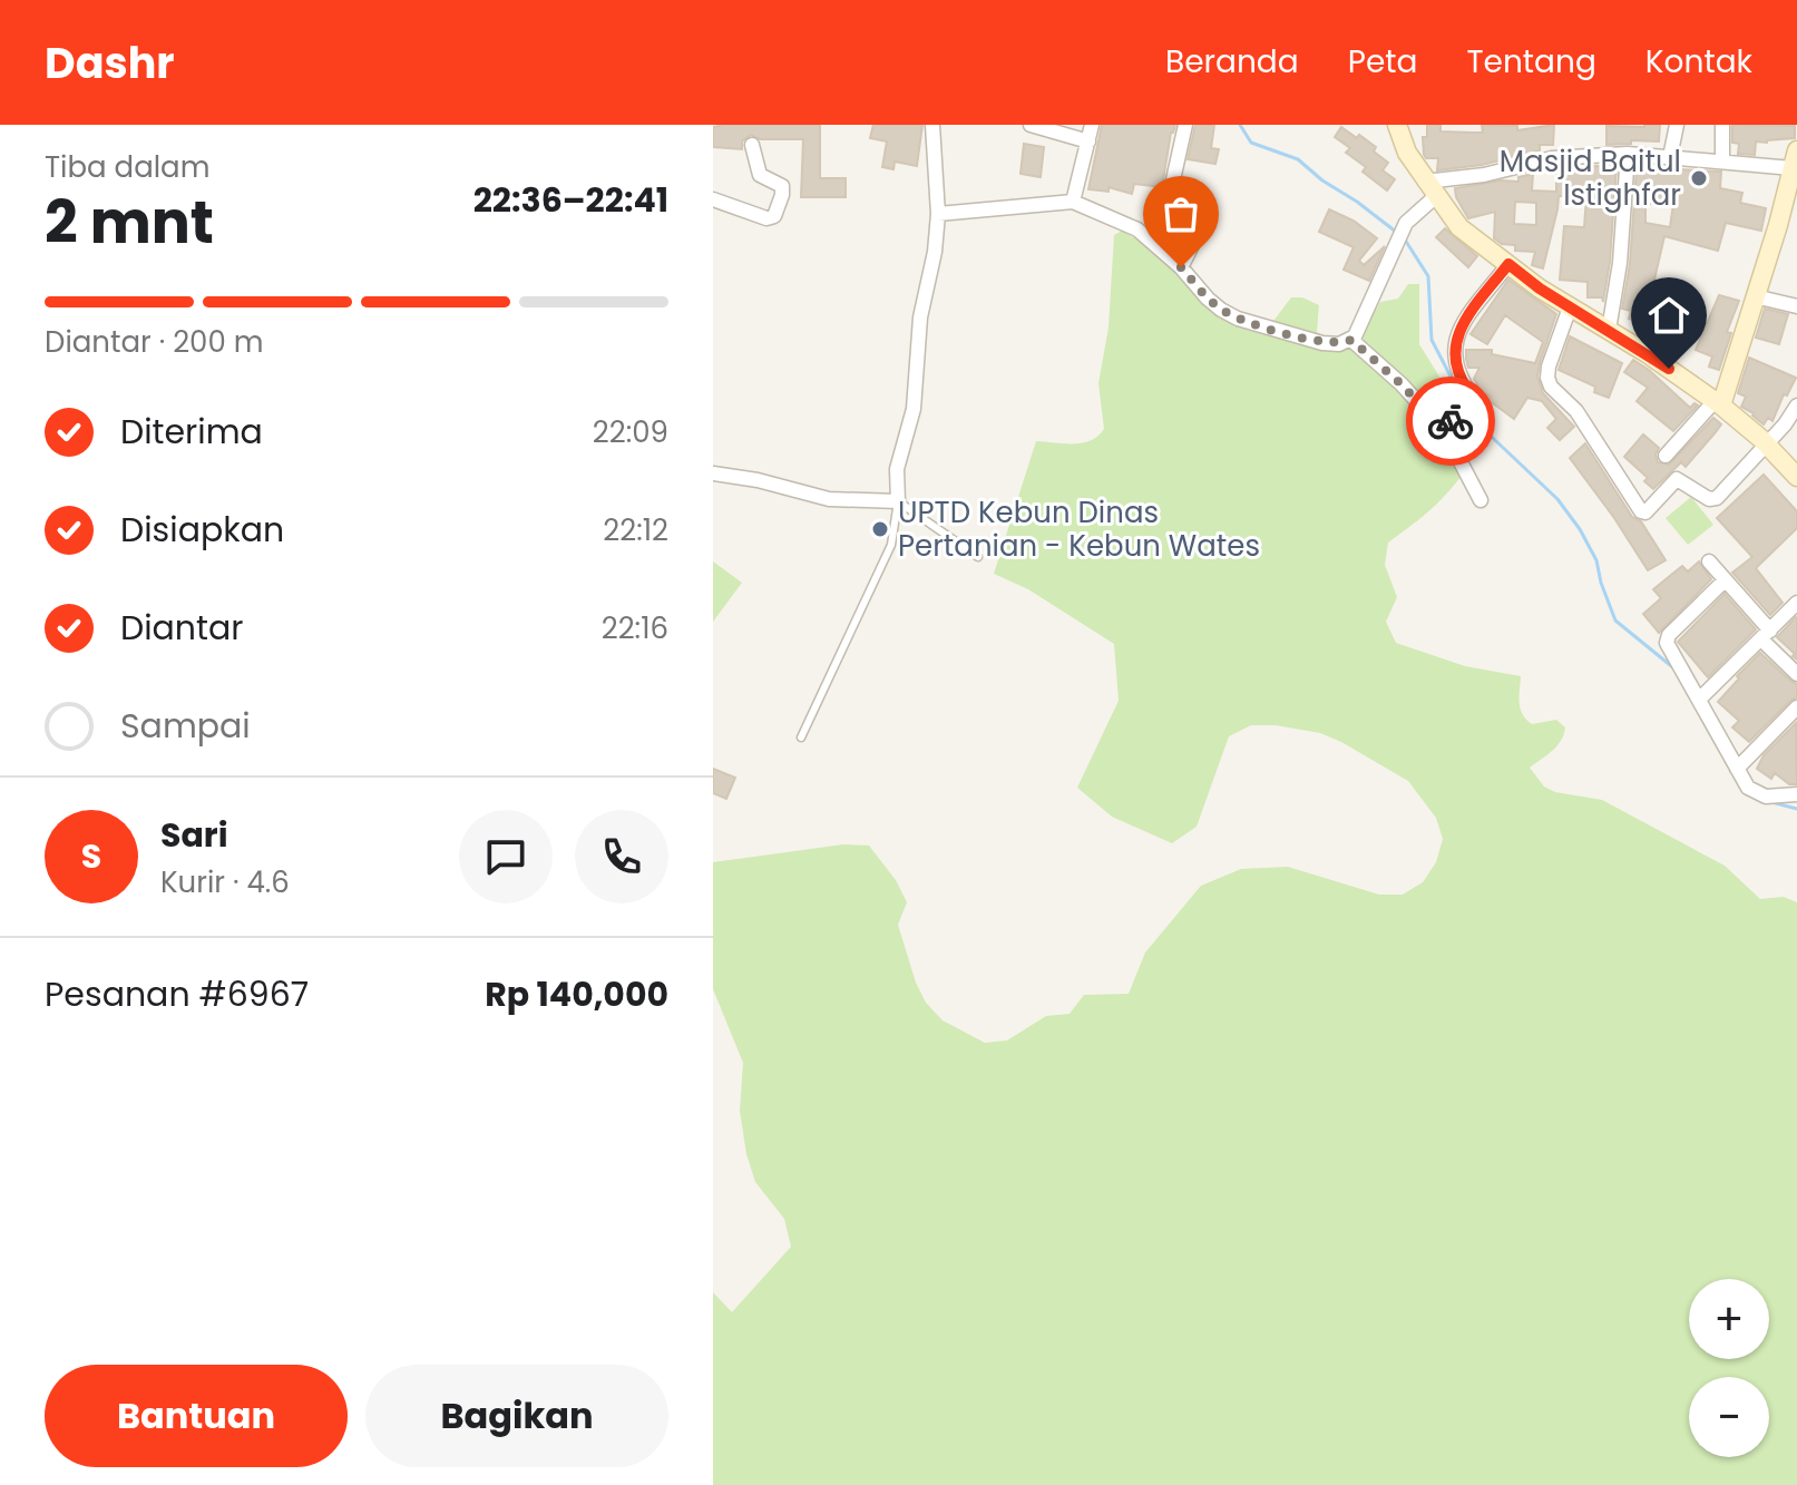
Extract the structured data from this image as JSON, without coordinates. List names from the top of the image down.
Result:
{
  "places": ["Masjid Baitul Istighfar", "UPTD Kebun Dinas Pertanian - Kebun Wates"],
  "page": {
    "header": "Dashr",
    "nav": [
      "Beranda",
      "Peta",
      "Tentang",
      "Kontak"
    ],
    "heading": ["2 mnt", "Tiba dalam", "22:36–22:41"],
    "panel": [
      "Sari",
      "Kurir · 4.6",
      "Pesanan #6967",
      "Rp 140,000"
    ],
    "bar": "Diantar · 200 m",
    "list": [
      ["Diterima", "22:09"],
      ["Disiapkan", "22:12"],
      ["Diantar", "22:16"],
      "Sampai"
    ],
    "round": "S",
    "map_buttons": ["+", "−"],
    "buttons": ["Bantuan", "Bagikan"]
  }
}
